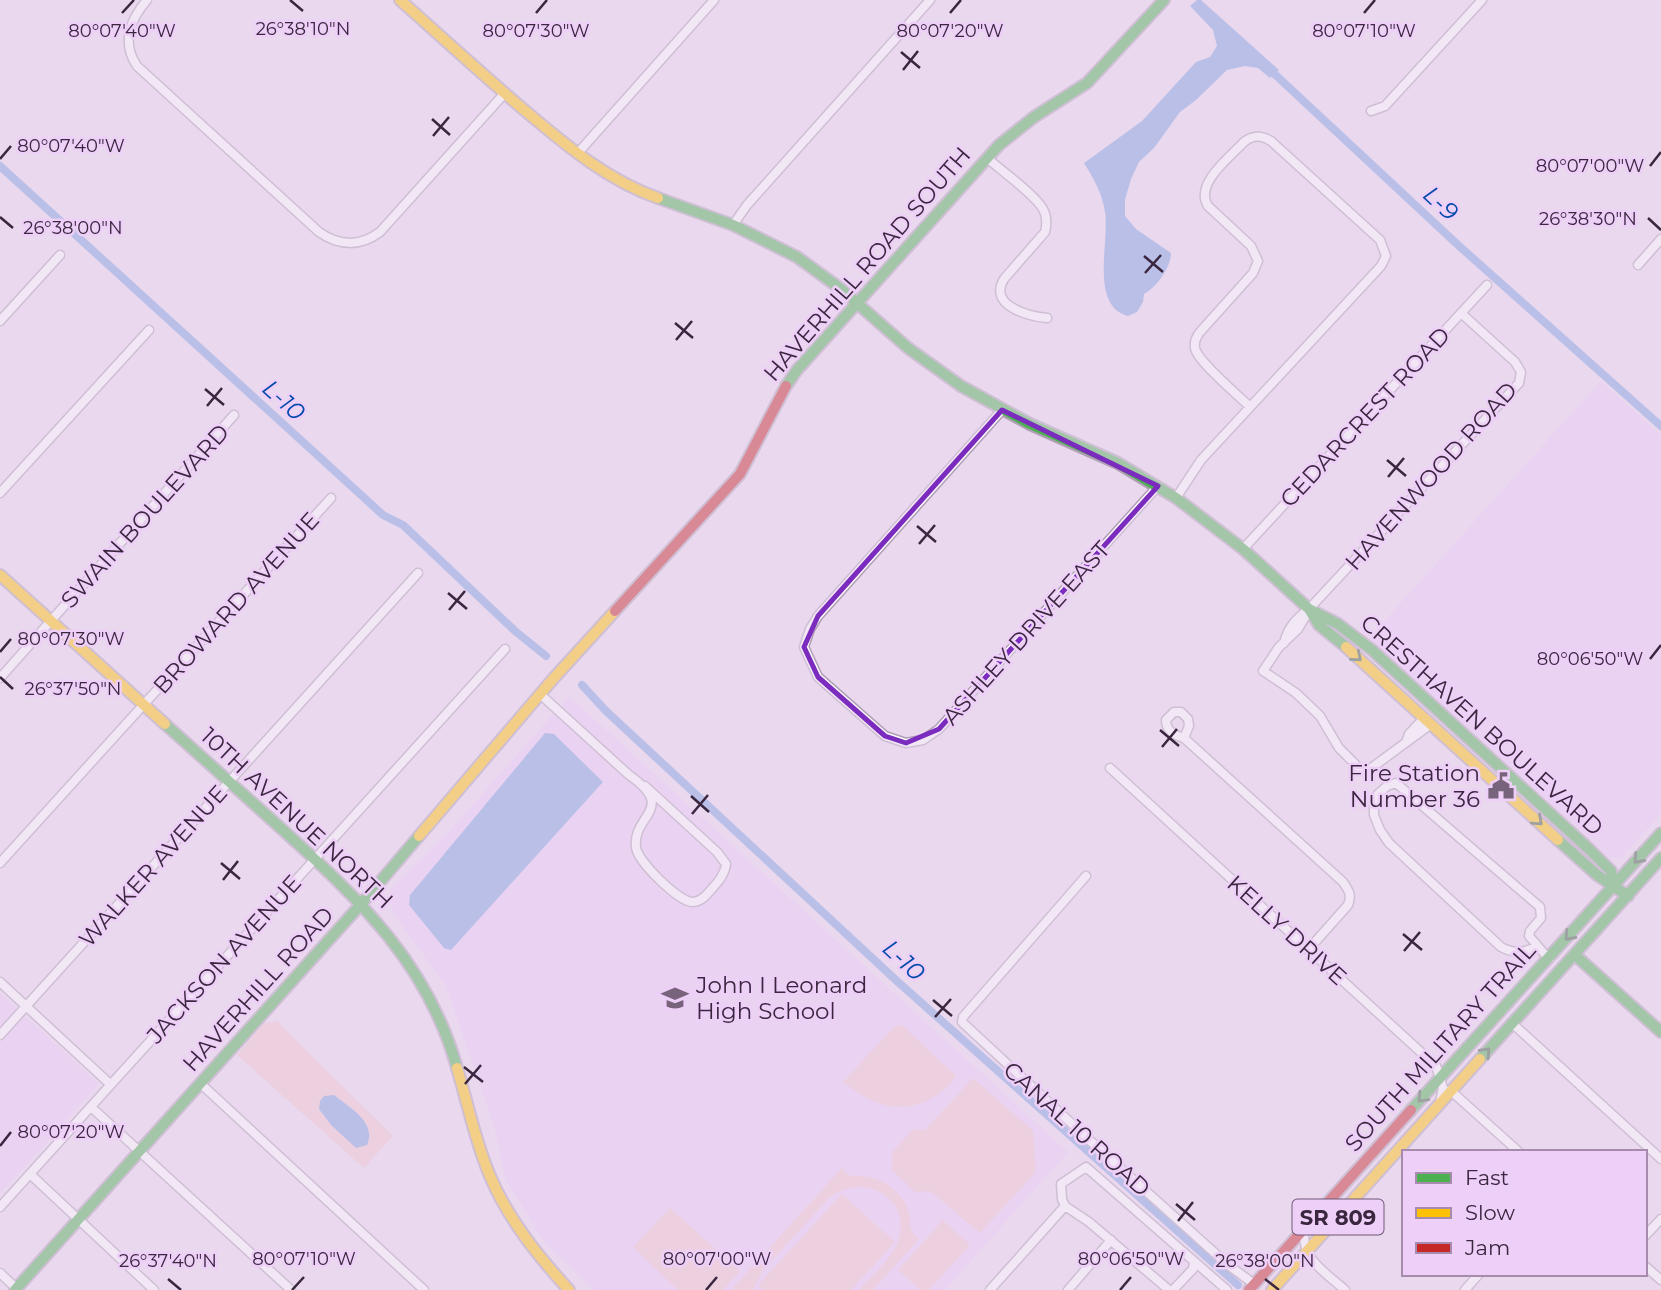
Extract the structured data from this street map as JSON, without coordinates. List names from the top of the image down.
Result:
{
  "streets": {
    "street": [
      "HAVERHILL ROAD SOUTH",
      "CEDARCREST ROAD",
      "HAVENWOOD ROAD",
      "SWAIN BOULEVARD",
      "BROWARD AVENUE",
      "ASHLEY DRIVE EAST",
      "CRESTHAVEN BOULEVARD",
      "10TH AVENUE NORTH",
      "WALKER AVENUE",
      "KELLY DRIVE",
      "JACKSON AVENUE",
      "HAVERHILL ROAD",
      "SOUTH MILITARY TRAIL",
      "CANAL 10 ROAD",
      "SR 809"
    ]
  },
  "crossings": [
    ["HAVERHILL ROAD SOUTH", "CRESTHAVEN BOULEVARD"],
    ["HAVERHILL ROAD SOUTH", "HAVERHILL ROAD"],
    ["CEDARCREST ROAD", "HAVENWOOD ROAD"],
    ["CEDARCREST ROAD", "CRESTHAVEN BOULEVARD"],
    ["HAVENWOOD ROAD", "CRESTHAVEN BOULEVARD"],
    ["SWAIN BOULEVARD", "10TH AVENUE NORTH"],
    ["BROWARD AVENUE", "10TH AVENUE NORTH"],
    ["ASHLEY DRIVE EAST", "CRESTHAVEN BOULEVARD"],
    ["CRESTHAVEN BOULEVARD", "SOUTH MILITARY TRAIL"],
    ["10TH AVENUE NORTH", "WALKER AVENUE"],
    ["10TH AVENUE NORTH", "JACKSON AVENUE"],
    ["10TH AVENUE NORTH", "HAVERHILL ROAD"],
    ["KELLY DRIVE", "SOUTH MILITARY TRAIL"],
    ["SOUTH MILITARY TRAIL", "CANAL 10 ROAD"]
  ],
  "water": ["L-9", "L-10"],
  "places": {
    "public building": ["Fire Station Number 36"],
    "school or university": ["John I Leonard High School"]
  },
  "legend": ["Fast", "Slow", "Jam"],
  "coordinates": [
    "26°38'10\"N",
    "80°07'40\"W",
    "80°07'30\"W",
    "80°07'20\"W",
    "80°07'10\"W",
    "80°07'00\"W",
    "26°38'30\"N",
    "26°38'00\"N",
    "80°06'50\"W",
    "26°37'50\"N",
    "26°37'40\"N"
  ]
}
